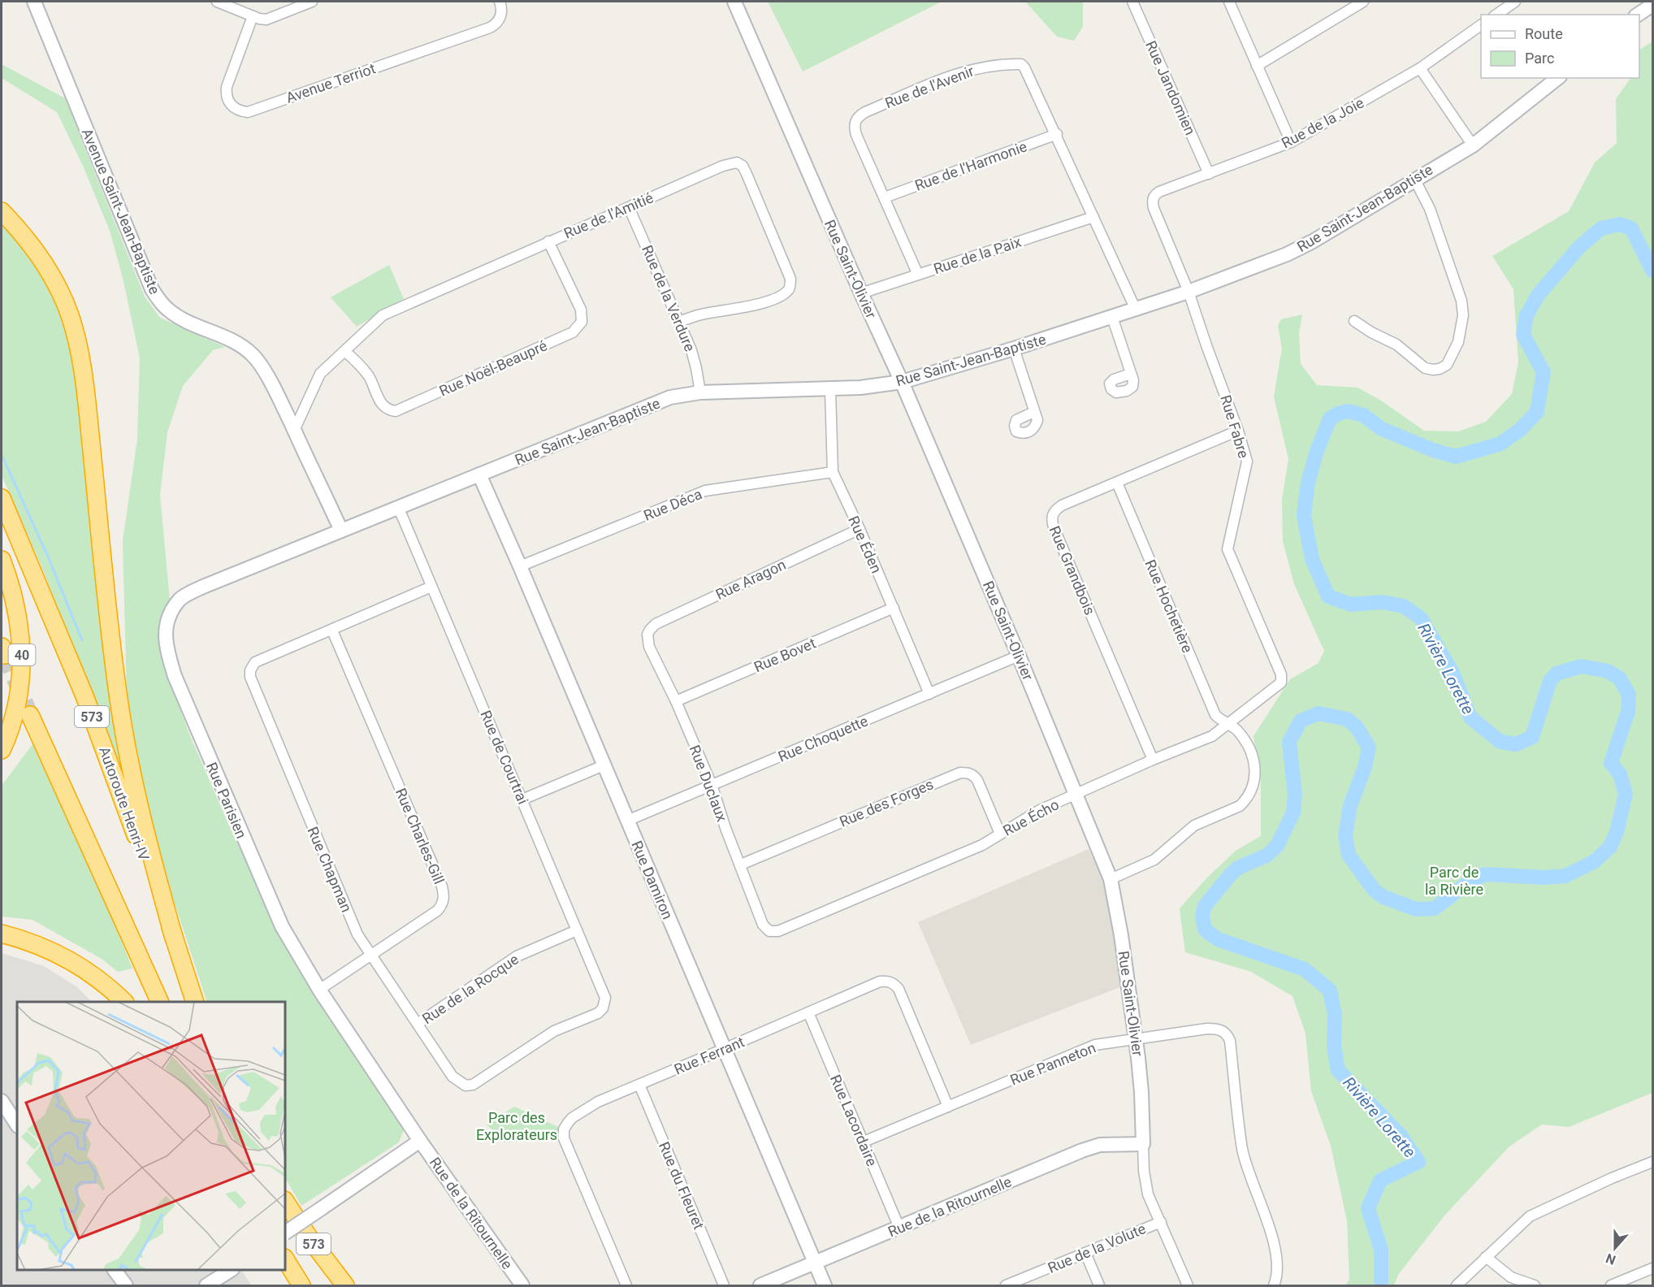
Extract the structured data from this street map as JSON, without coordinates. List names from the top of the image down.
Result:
{
  "streets": {
    "highway": ["40", "573", "Autoroute Henri-IV"],
    "street": [
      "Avenue Terriot",
      "Rue de l'Avenir",
      "Rue Jandomien",
      "Rue de la Joie",
      "Rue de l'Harmonie",
      "Rue Saint-Jean-Baptiste",
      "Avenue Saint-Jean-Baptiste",
      "Rue de l'Amitié",
      "Rue de la Paix",
      "Rue Saint-Olivier",
      "Rue de la Verdure",
      "Rue Noël-Beaupré",
      "Rue Fabre",
      "Rue Déca",
      "Rue Éden",
      "Rue Grandbois",
      "Rue Aragon",
      "Rue Hochetière",
      "Rue Bovet",
      "Rue Choquette",
      "Rue de Courtrai",
      "Rue Duclaux",
      "Rue Parisien",
      "Rue des Forges",
      "Rue Écho",
      "Rue Charles-Gill",
      "Rue Chapman",
      "Rue Damiron",
      "Rue de la Rocque",
      "Rue Ferrant",
      "Rue Panneton",
      "Rue Lacordaire",
      "Rue du Fleuret",
      "Rue de la Ritournelle",
      "Rue de la Volute"
    ]
  },
  "crossings": [
    ["Rue de l'Avenir", "Rue de l'Harmonie"],
    ["Rue de l'Avenir", "Rue Saint-Jean-Baptiste"],
    ["Rue de l'Avenir", "Rue de la Paix"],
    ["Rue Jandomien", "Rue de la Joie"],
    ["Rue de la Joie", "Rue Fabre"],
    ["Rue Saint-Jean-Baptiste", "Avenue Saint-Jean-Baptiste"],
    ["Rue Saint-Jean-Baptiste", "Rue Saint-Olivier"],
    ["Rue Saint-Jean-Baptiste", "Rue de la Verdure"],
    ["Rue Saint-Jean-Baptiste", "Rue Fabre"],
    ["Rue Saint-Jean-Baptiste", "Rue Éden"],
    ["Rue Saint-Jean-Baptiste", "Rue de Courtrai"],
    ["Rue Saint-Jean-Baptiste", "Rue Parisien"],
    ["Rue Saint-Jean-Baptiste", "Rue Damiron"],
    ["Avenue Saint-Jean-Baptiste", "Rue de l'Amitié"],
    ["Avenue Saint-Jean-Baptiste", "Rue Parisien"],
    ["Rue de l'Amitié", "Rue de la Verdure"],
    ["Rue de l'Amitié", "Rue Noël-Beaupré"],
    ["Rue de la Paix", "Rue Saint-Olivier"],
    ["Rue Saint-Olivier", "Rue Hochetière"],
    ["Rue Saint-Olivier", "Rue Choquette"],
    ["Rue Saint-Olivier", "Rue Écho"],
    ["Rue Saint-Olivier", "Rue Panneton"],
    ["Rue Saint-Olivier", "Rue de la Ritournelle"],
    ["Rue Saint-Olivier", "Rue de la Volute"],
    ["Rue Fabre", "Rue Grandbois"],
    ["Rue Fabre", "Rue Écho"],
    ["Rue Déca", "Rue Éden"],
    ["Rue Déca", "Rue Damiron"],
    ["Rue Éden", "Rue Aragon"],
    ["Rue Éden", "Rue Bovet"],
    ["Rue Éden", "Rue Choquette"],
    ["Rue Grandbois", "Rue Hochetière"],
    ["Rue Grandbois", "Rue Écho"],
    ["Rue Aragon", "Rue Duclaux"],
    ["Rue Hochetière", "Rue Écho"],
    ["Rue Bovet", "Rue Duclaux"],
    ["Rue Choquette", "Rue Duclaux"],
    ["Rue Choquette", "Rue Damiron"],
    ["Rue de Courtrai", "Rue Chapman"],
    ["Rue de Courtrai", "Rue de la Rocque"],
    ["Rue Duclaux", "Rue des Forges"],
    ["Rue Duclaux", "Rue Écho"],
    ["Rue Parisien", "Rue Charles-Gill"],
    ["Rue Parisien", "Rue de la Ritournelle"],
    ["Rue des Forges", "Rue Écho"],
    ["Rue Charles-Gill", "Rue Chapman"],
    ["Rue Chapman", "Rue de la Rocque"],
    ["Rue Damiron", "Rue Ferrant"],
    ["Rue Damiron", "Rue de la Ritournelle"],
    ["Rue Ferrant", "Rue Panneton"],
    ["Rue Ferrant", "Rue Lacordaire"],
    ["Rue Ferrant", "Rue du Fleuret"],
    ["Rue Panneton", "Rue Lacordaire"],
    ["Rue Lacordaire", "Rue de la Ritournelle"]
  ],
  "water": ["Rivière Lorette"],
  "parks": ["Parc de la Rivière", "Parc des Explorateurs"],
  "legend": ["Route", "Parc"],
  "north": "bottom"
}
